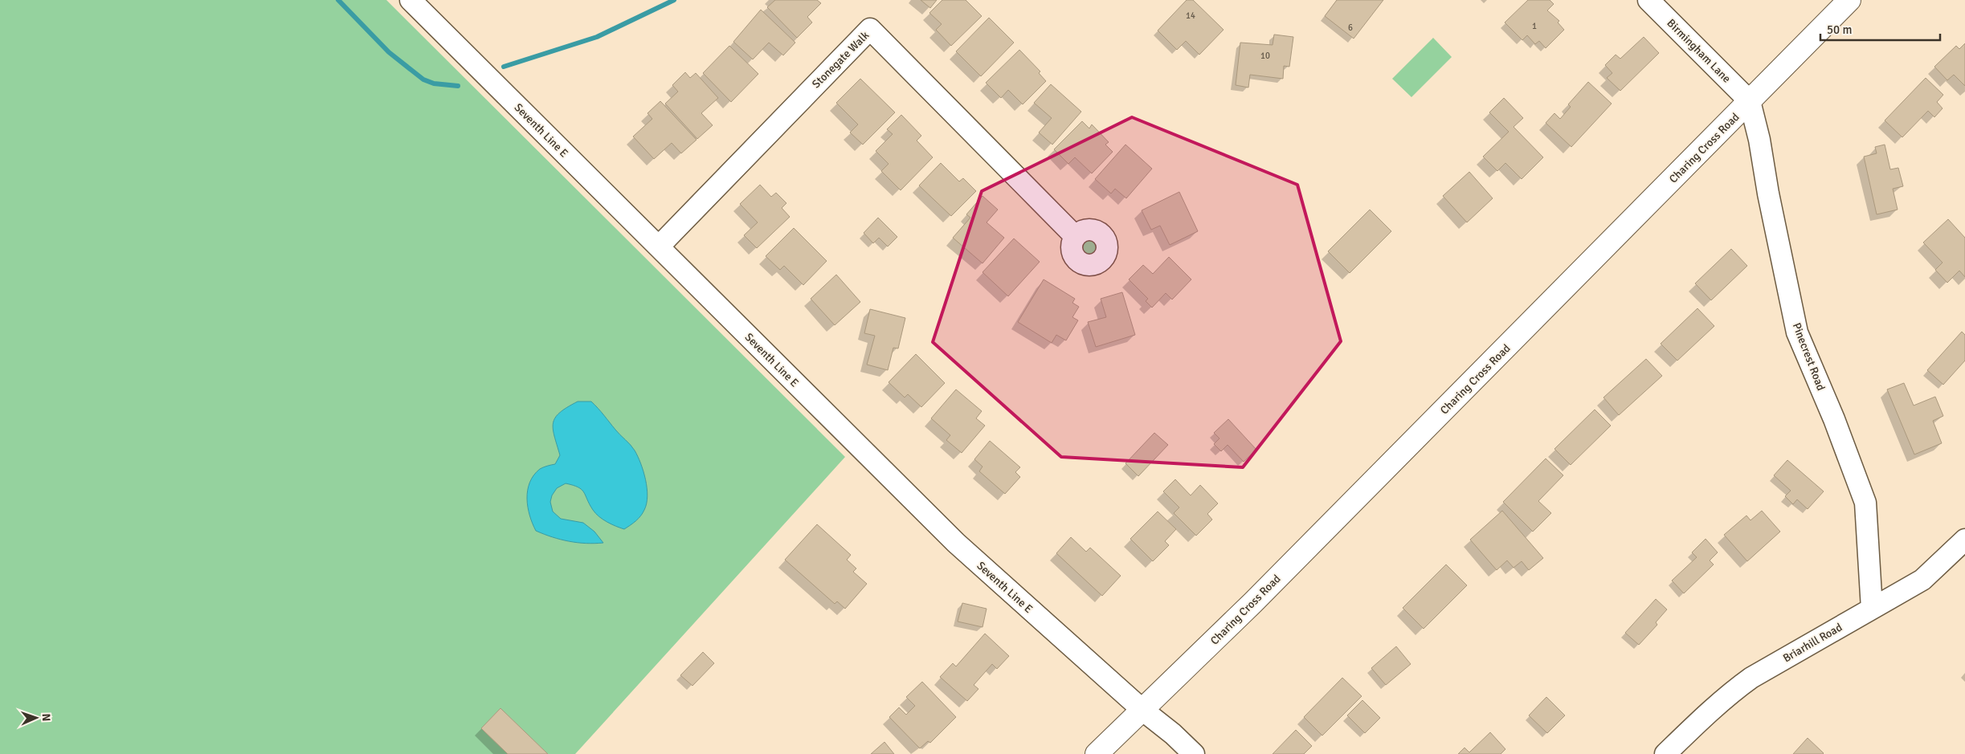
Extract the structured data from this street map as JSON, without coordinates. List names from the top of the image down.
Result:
{
  "streets": {
    "main road": ["Charing Cross Road"],
    "street": [
      "Birmingham Lane",
      "Stonegate Walk",
      "Seventh Line E",
      "Pinecrest Road",
      "Briarhill Road"
    ]
  },
  "crossings": [
    ["Birmingham Lane", "Charing Cross Road"],
    ["Birmingham Lane", "Pinecrest Road"],
    ["Stonegate Walk", "Seventh Line E"],
    ["Seventh Line E", "Charing Cross Road"],
    ["Charing Cross Road", "Pinecrest Road"],
    ["Pinecrest Road", "Briarhill Road"]
  ],
  "house_numbers": [
    "14",
    "1",
    "6",
    "10"
  ],
  "scale_bar": "50 m",
  "north": "right"
}
